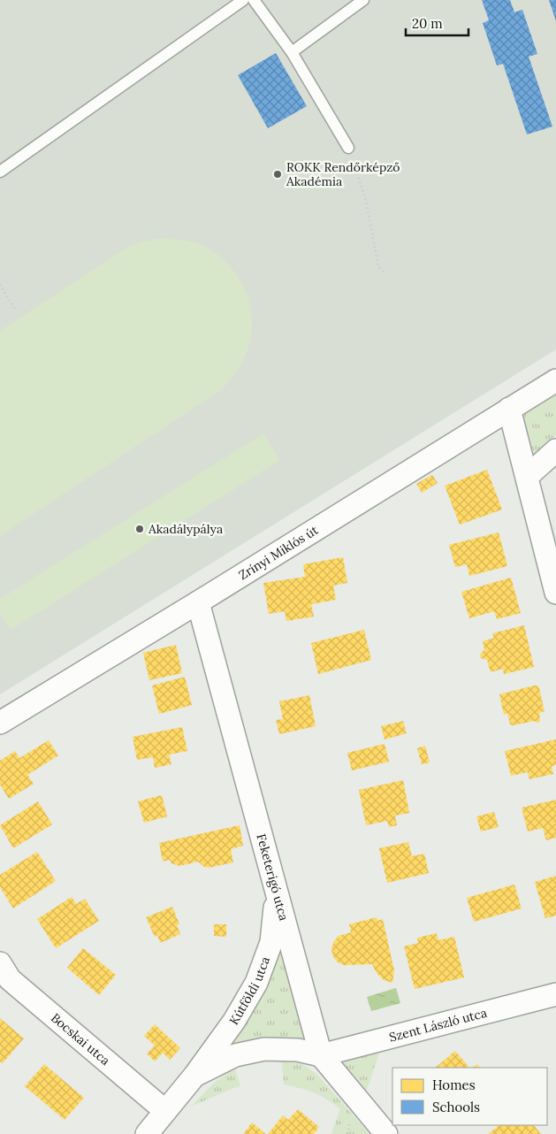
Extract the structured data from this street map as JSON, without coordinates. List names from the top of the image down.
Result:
{
  "streets": {
    "street": [
      "Zrínyi Miklós út",
      "Feketerigó utca",
      "Kútföldi utca",
      "Szent László utca",
      "Bocskai utca"
    ]
  },
  "crossings": [
    ["Zrínyi Miklós út", "Feketerigó utca"],
    ["Feketerigó utca", "Kútföldi utca"],
    ["Feketerigó utca", "Szent László utca"],
    ["Kútföldi utca", "Szent László utca"],
    ["Kútföldi utca", "Bocskai utca"]
  ],
  "places": ["ROKK Rendőrképző Akadémia", "Akadálypálya"],
  "legend": ["Homes", "Schools"],
  "scale_bar": "20 m"
}
